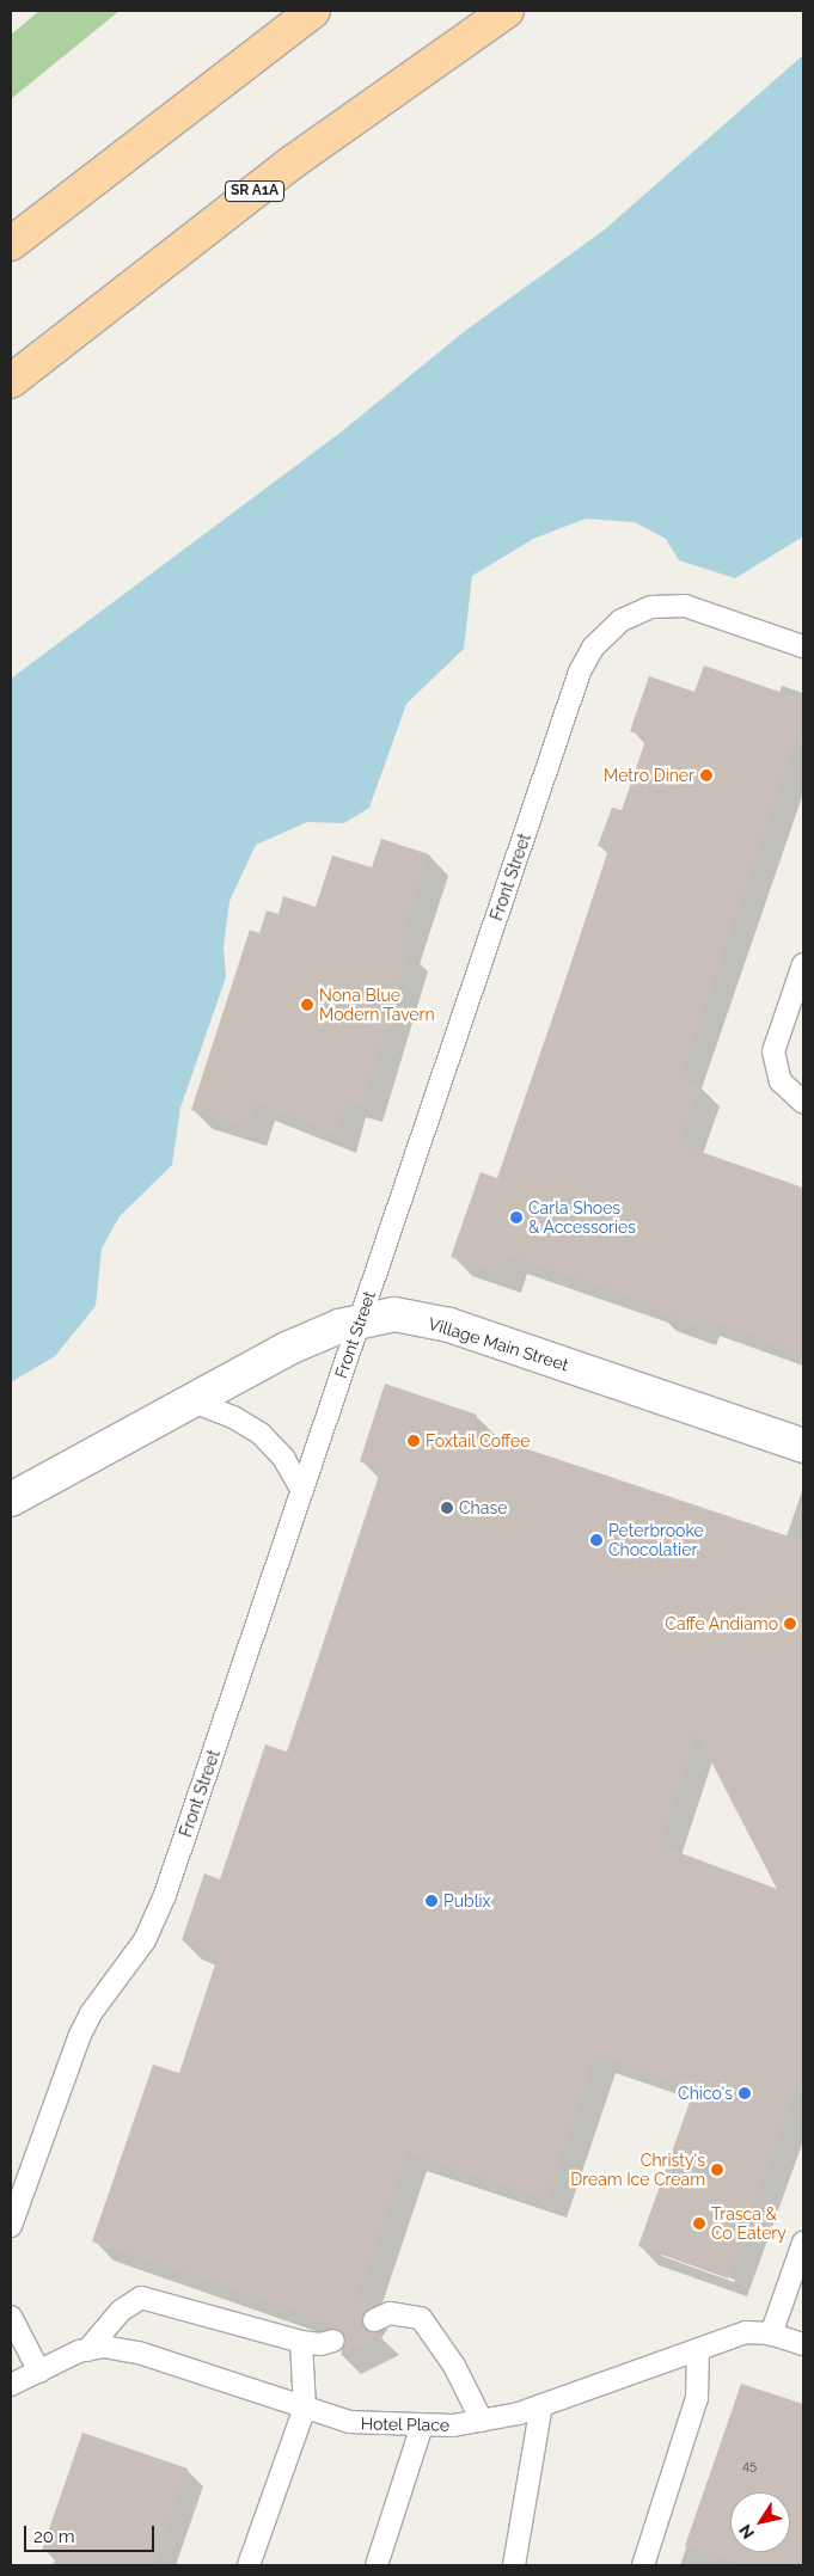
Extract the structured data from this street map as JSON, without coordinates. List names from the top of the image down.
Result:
{
  "streets": {
    "main road": ["SR A1A"],
    "street": ["Village Main Street"],
    "lane": ["Front Street", "Hotel Place"]
  },
  "crossings": [
    ["Front Street", "Village Main Street"]
  ],
  "places": [
    "Metro Diner",
    "Nona Blue Modern Tavern",
    "Carla Shoes & Accessories",
    "Foxtail Coffee",
    "Chase",
    "Peterbrooke Chocolatier",
    "Caffe Andiamo",
    "Publix",
    "Chico's",
    "Christy's Dream Ice Cream",
    "Trasca & Co Eatery"
  ],
  "house_numbers": ["45"],
  "scale_bar": "20 m",
  "north": "bottom left"
}
